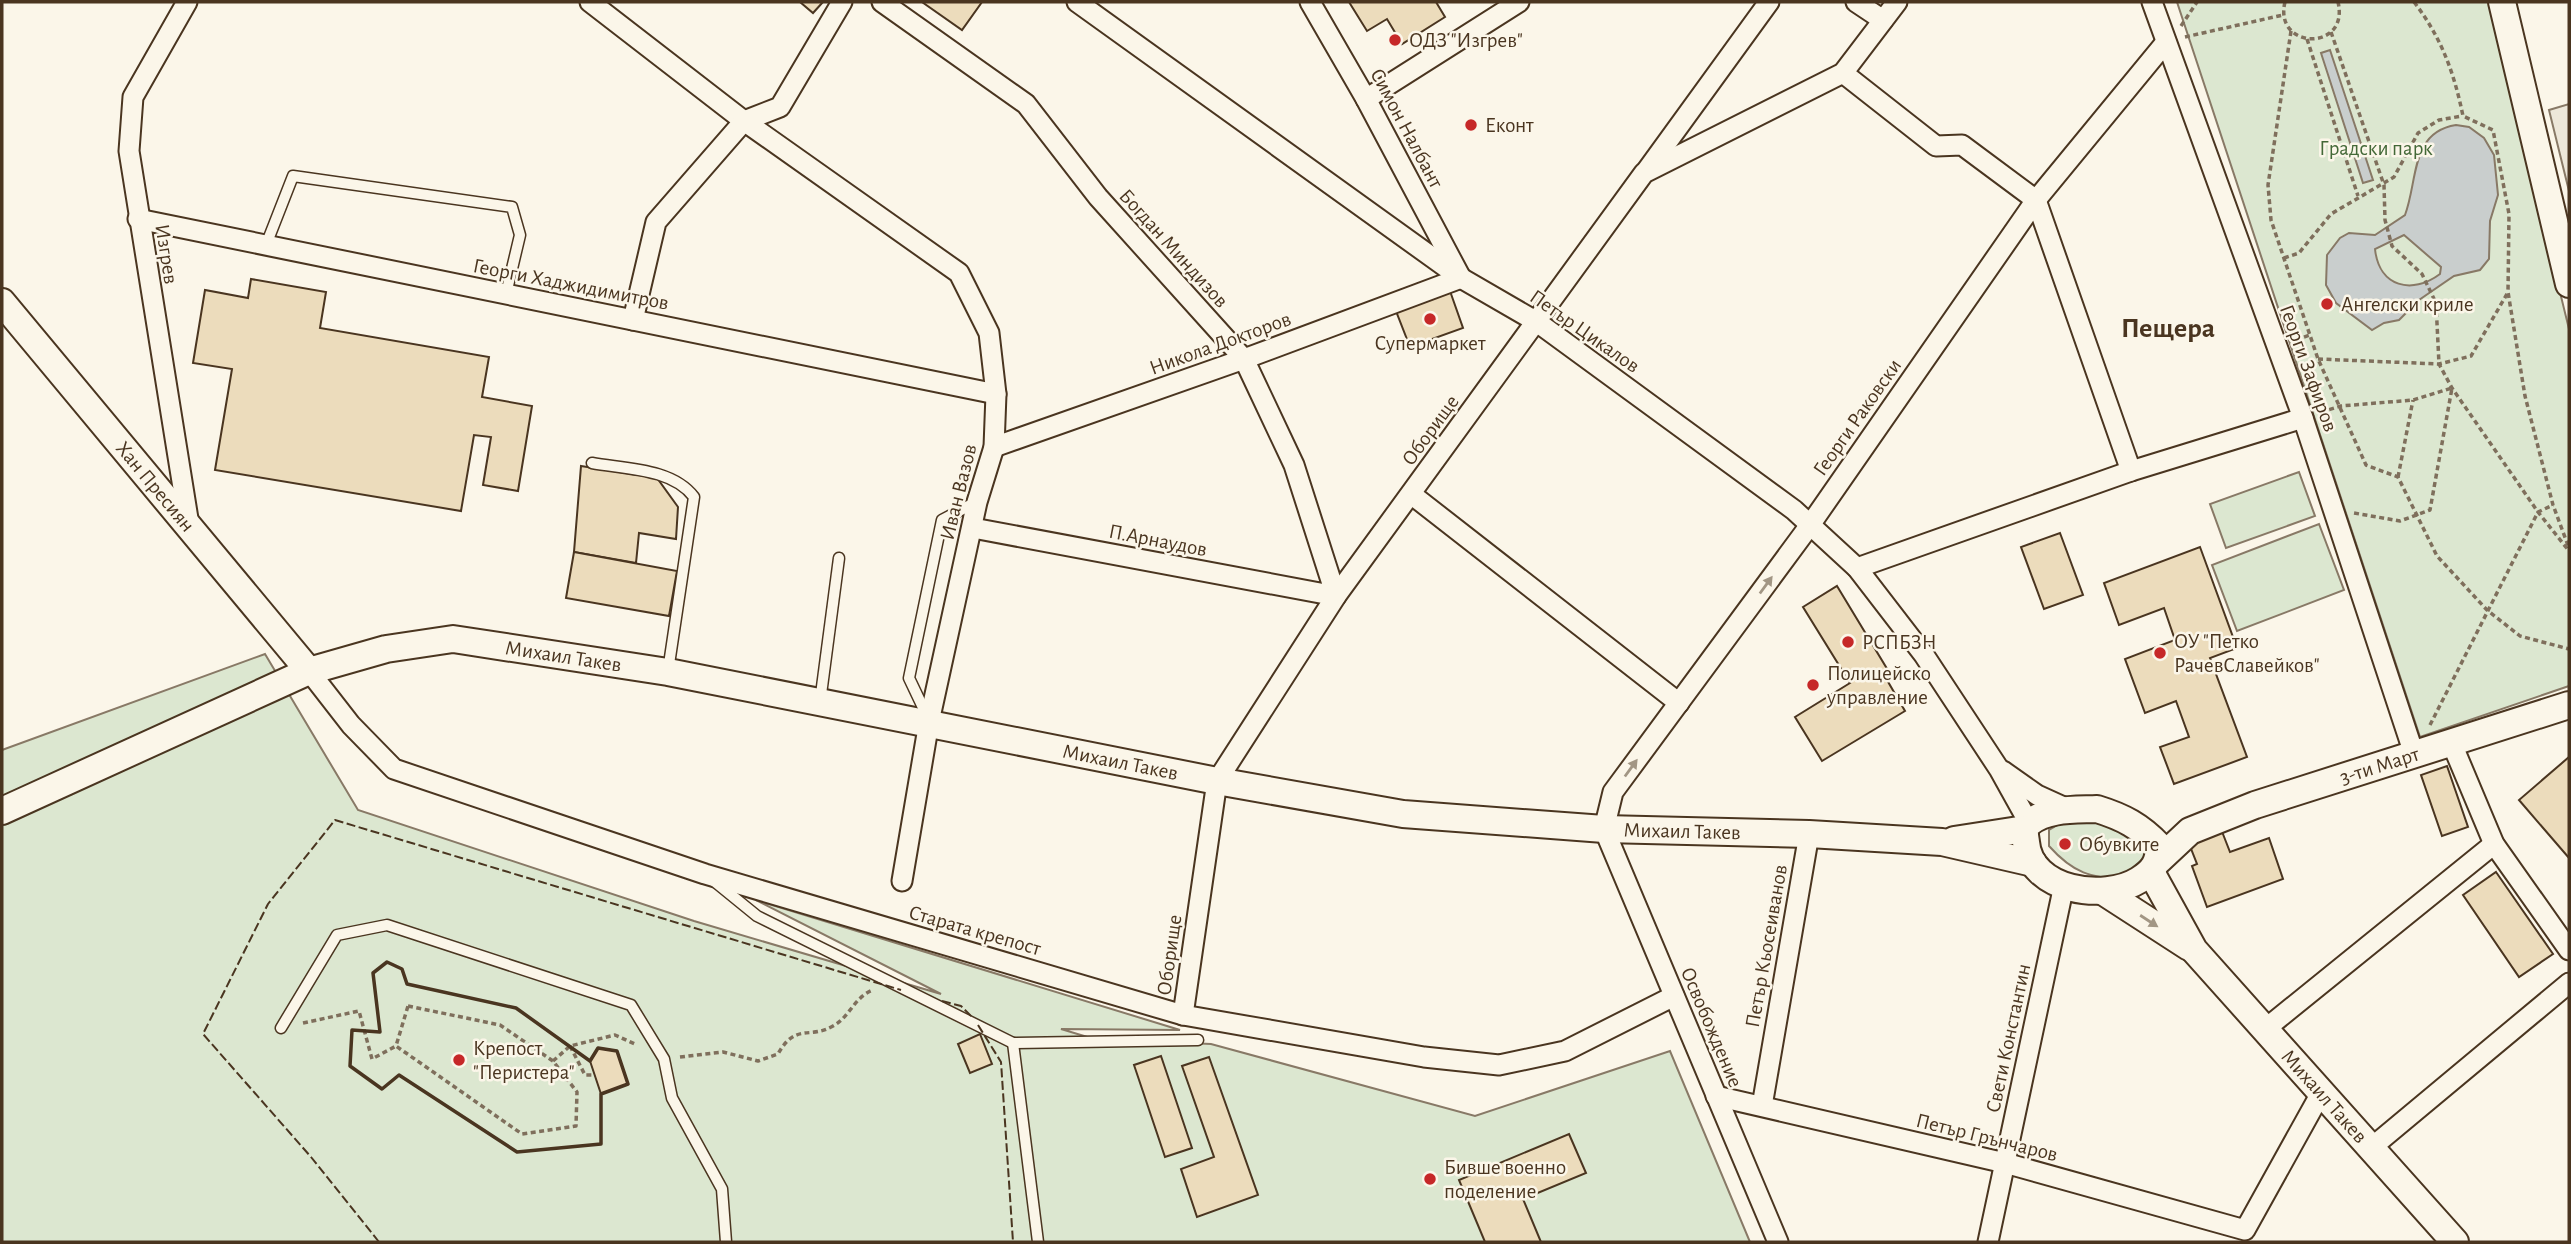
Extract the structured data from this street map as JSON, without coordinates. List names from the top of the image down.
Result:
{
  "streets": {
    "main road": ["Хан Пресиян", "Михаил Такев", "3-ти Март"],
    "street": [
      "Симон Налбант",
      "Богдан Миндизов",
      "Изгрев",
      "Георги Хаджидимитров",
      "Петър Цикалов",
      "Никола Докторов",
      "Георги Зафиров",
      "Георги Раковски",
      "Оборище",
      "Иван Вазов",
      "П.Арнаудов",
      "Старата крепост",
      "Петър Кьосеиванов",
      "Освобождение",
      "Свети Константин",
      "Петър Грънчаров"
    ]
  },
  "crossings": [
    ["Симон Налбант", "Петър Цикалов"],
    ["Симон Налбант", "Никола Докторов"],
    ["Богдан Миндизов", "Никола Докторов"],
    ["Богдан Миндизов", "Оборище"],
    ["Богдан Миндизов", "П.Арнаудов"],
    ["Изгрев", "Георги Хаджидимитров"],
    ["Изгрев", "Хан Пресиян"],
    ["Георги Хаджидимитров", "Иван Вазов"],
    ["Петър Цикалов", "Никола Докторов"],
    ["Петър Цикалов", "Георги Раковски"],
    ["Петър Цикалов", "Оборище"],
    ["Петър Цикалов", "Михаил Такев"],
    ["Петър Цикалов", "Свети Константин"],
    ["Никола Докторов", "Иван Вазов"],
    ["Георги Зафиров", "Георги Раковски"],
    ["Георги Зафиров", "3-ти Март"],
    ["Георги Раковски", "Михаил Такев"],
    ["Георги Раковски", "Освобождение"],
    ["Оборище", "П.Арнаудов"],
    ["Оборище", "Михаил Такев"],
    ["Оборище", "Старата крепост"],
    ["Хан Пресиян", "Михаил Такев"],
    ["Хан Пресиян", "Старата крепост"],
    ["Иван Вазов", "П.Арнаудов"],
    ["Иван Вазов", "Михаил Такев"],
    ["Михаил Такев", "Старата крепост"],
    ["Михаил Такев", "Петър Кьосеиванов"],
    ["Михаил Такев", "Освобождение"],
    ["Михаил Такев", "Свети Константин"],
    ["Михаил Такев", "Петър Грънчаров"],
    ["Старата крепост", "Освобождение"],
    ["Петър Кьосеиванов", "Петър Грънчаров"],
    ["Освобождение", "Петър Грънчаров"],
    ["Свети Константин", "Петър Грънчаров"]
  ],
  "one_way": ["Георги Раковски"],
  "districts": ["Пещера"],
  "parks": ["Градски парк"],
  "places": [
    "ОДЗ \"Изгрев\"",
    "Еконт",
    "Ангелски криле",
    "Супермаркет",
    "РСПБЗН",
    "ОУ \"Петко РачевСлавейков\"",
    "Полицейско управление",
    "Обувките",
    "Крепост \"Перистера\"",
    "Бивше военно поделение"
  ]
}
